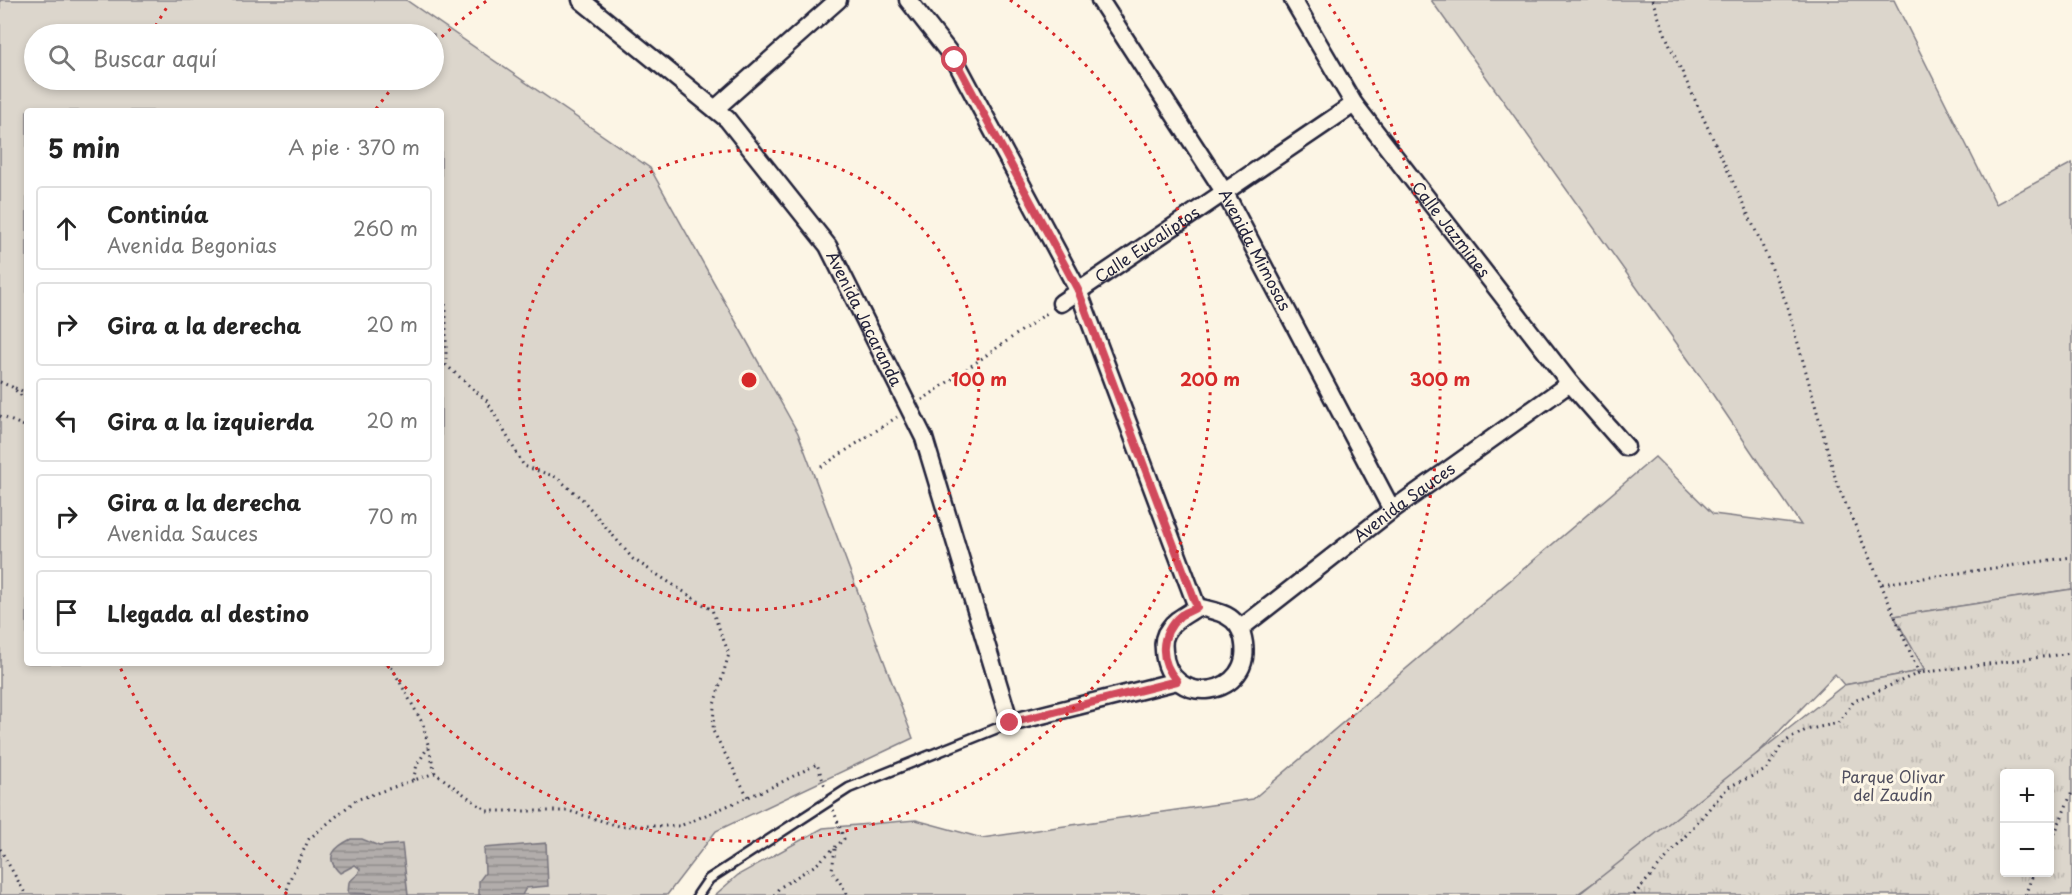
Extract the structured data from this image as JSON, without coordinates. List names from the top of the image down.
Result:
{
  "streets": {
    "street": [
      "Calle Jazmines",
      "Calle Eucaliptos",
      "Avenida Mimosas",
      "Avenida Jacaranda",
      "Avenida Sauces"
    ]
  },
  "crossings": [
    ["Calle Jazmines", "Calle Eucaliptos"],
    ["Calle Jazmines", "Avenida Sauces"],
    ["Calle Eucaliptos", "Avenida Mimosas"],
    ["Avenida Mimosas", "Avenida Sauces"]
  ],
  "parks": ["Parque Olivar del Zaudín"],
  "page": {
    "search": "Buscar aquí",
    "heading": ["5 min", "A pie · 370 m"],
    "list": [
      ["Continúa", "Avenida Begonias", "260 m"],
      ["Gira a la derecha", "20 m"],
      ["Gira a la izquierda", "20 m"],
      ["Gira a la derecha", "Avenida Sauces", "70 m"],
      "Llegada al destino"
    ],
    "map_buttons": ["+", "−"]
  },
  "rings": ["100 m", "200 m", "300 m"]
}
